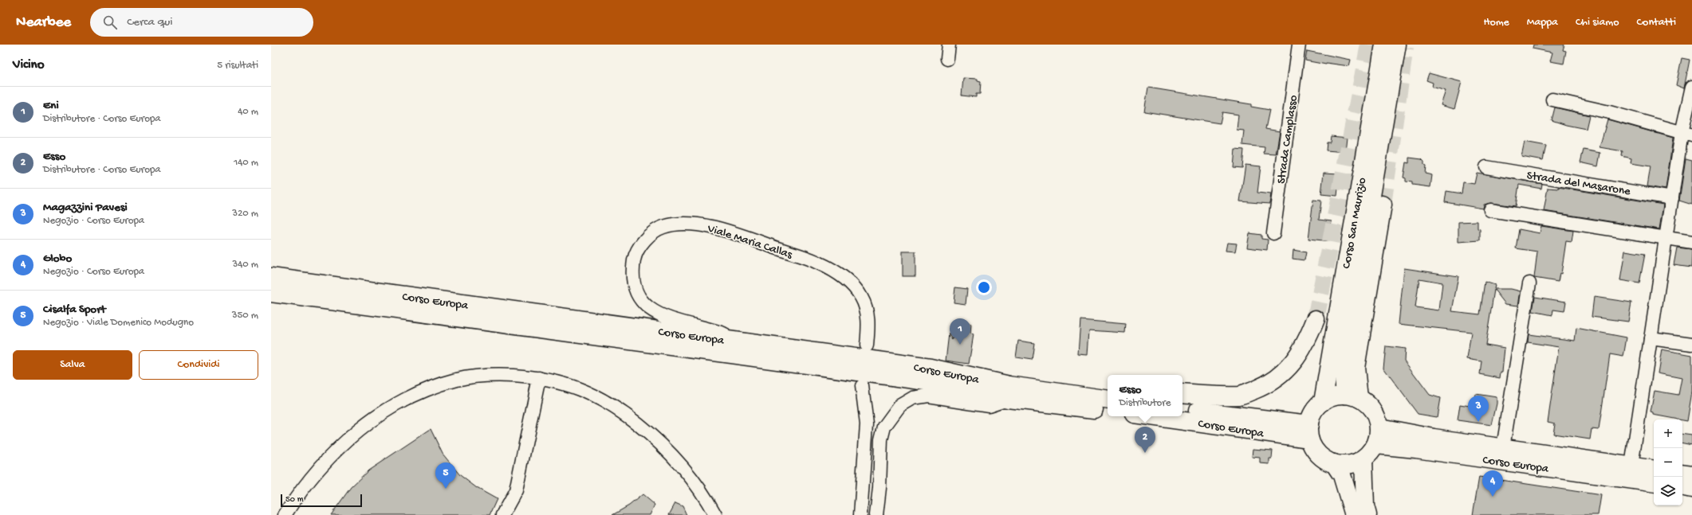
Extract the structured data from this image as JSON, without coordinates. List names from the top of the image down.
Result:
{
  "streets": {
    "main road": ["Corso San Maurizio", "Corso Europa"],
    "street": ["Strada Camplasso", "Strada del Masarone", "Viale Maria Callas"]
  },
  "crossings": [
    ["Corso San Maurizio", "Corso Europa"],
    ["Viale Maria Callas", "Corso Europa"]
  ],
  "scale_bar": "50 m",
  "page": {
    "header": "Nearbee",
    "search": "Cerca qui",
    "nav": [
      "Home",
      "Mappa",
      "Chi siamo",
      "Contatti"
    ],
    "heading": ["Vicino", "5 risultati"],
    "list": [
      {
        "mark": "1",
        "name": "Eni",
        "note": "Distributore · Corso Europa",
        "value": "40 m"
      },
      {
        "mark": "2",
        "name": "Esso",
        "note": "Distributore · Corso Europa",
        "value": "140 m"
      },
      {
        "mark": "3",
        "name": "Magazzini Pavesi",
        "note": "Negozio · Corso Europa",
        "value": "320 m"
      },
      {
        "mark": "4",
        "name": "Globo",
        "note": "Negozio · Corso Europa",
        "value": "340 m"
      },
      {
        "mark": "5",
        "name": "Cisalfa Sport",
        "note": "Negozio · Viale Domenico Modugno",
        "value": "350 m"
      }
    ],
    "pins": [
      "1",
      "3",
      "2",
      "5",
      "4"
    ],
    "buttons": ["Salva", "Condividi"],
    "popup": ["Esso", "Distributore"],
    "map_buttons": ["+", "−"],
    "scale": "50 m"
  }
}
